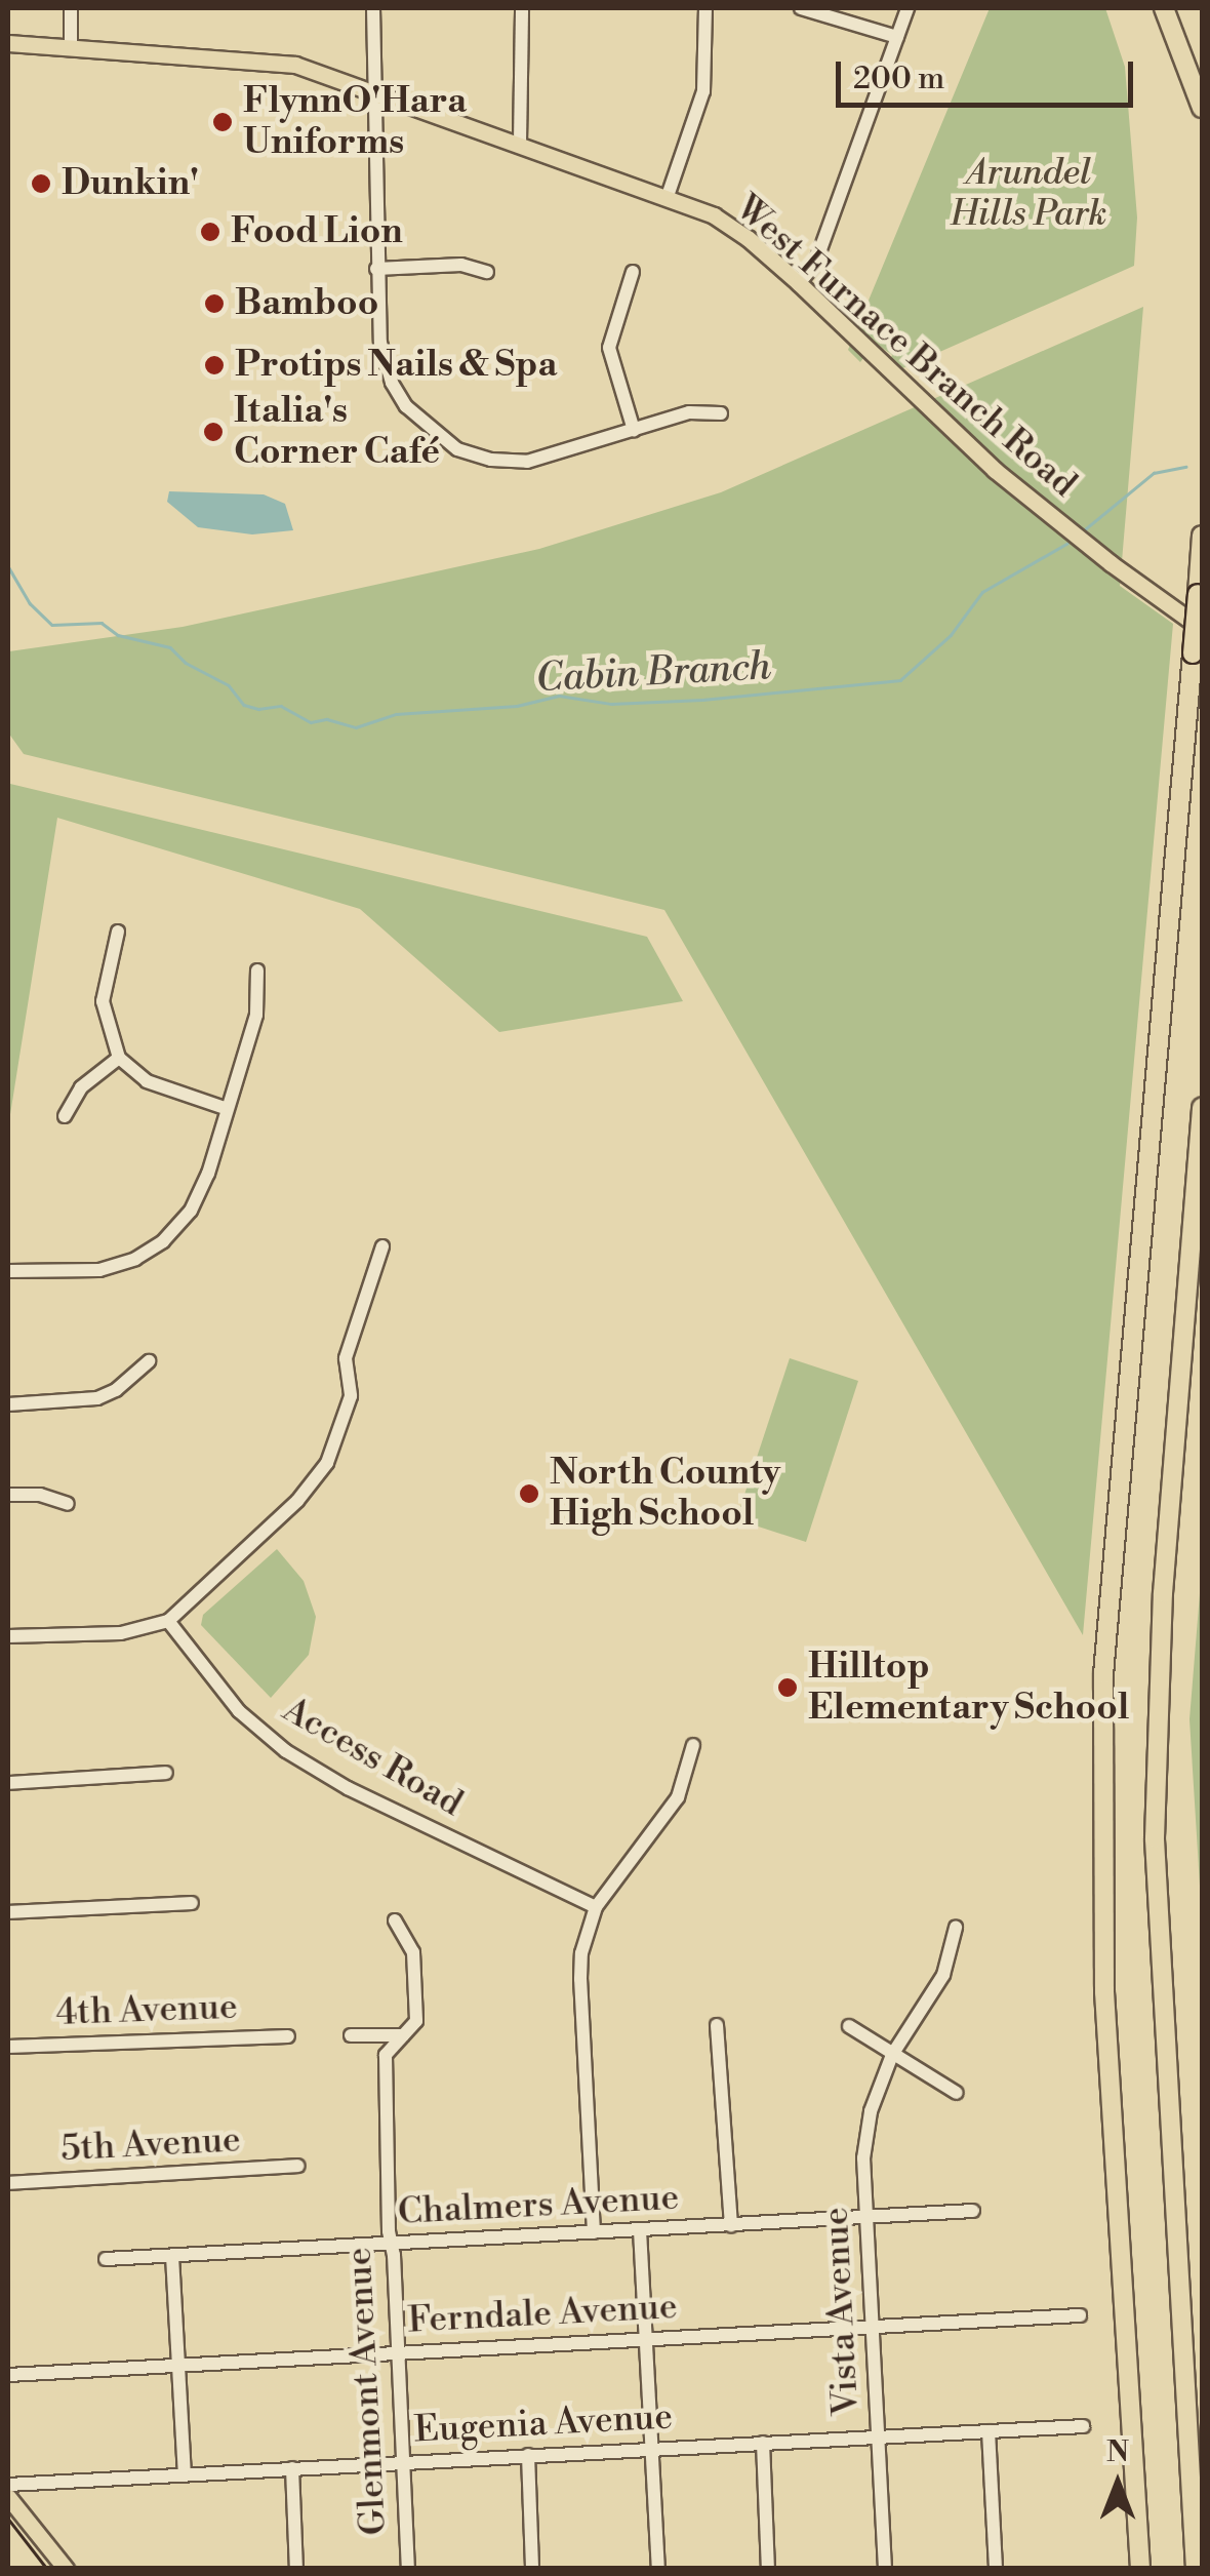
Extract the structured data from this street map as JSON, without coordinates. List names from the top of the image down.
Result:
{
  "streets": {
    "main road": ["West Furnace Branch Road"],
    "street": [
      "Access Road",
      "4th Avenue",
      "5th Avenue",
      "Chalmers Avenue",
      "Vista Avenue",
      "Ferndale Avenue",
      "Glenmont Avenue",
      "Eugenia Avenue"
    ]
  },
  "crossings": [
    ["Chalmers Avenue", "Vista Avenue"],
    ["Chalmers Avenue", "Glenmont Avenue"],
    ["Vista Avenue", "Ferndale Avenue"],
    ["Vista Avenue", "Eugenia Avenue"],
    ["Ferndale Avenue", "Glenmont Avenue"],
    ["Glenmont Avenue", "Eugenia Avenue"]
  ],
  "water": ["Cabin Branch"],
  "parks": ["Arundel Hills Park"],
  "places": [
    "FlynnO'Hara Uniforms",
    "Dunkin'",
    "Food Lion",
    "Bamboo",
    "Protips Nails & Spa",
    "Italia's Corner Café",
    "North County High School",
    "Hilltop Elementary School"
  ],
  "scale_bar": "200 m",
  "north": "top"
}
